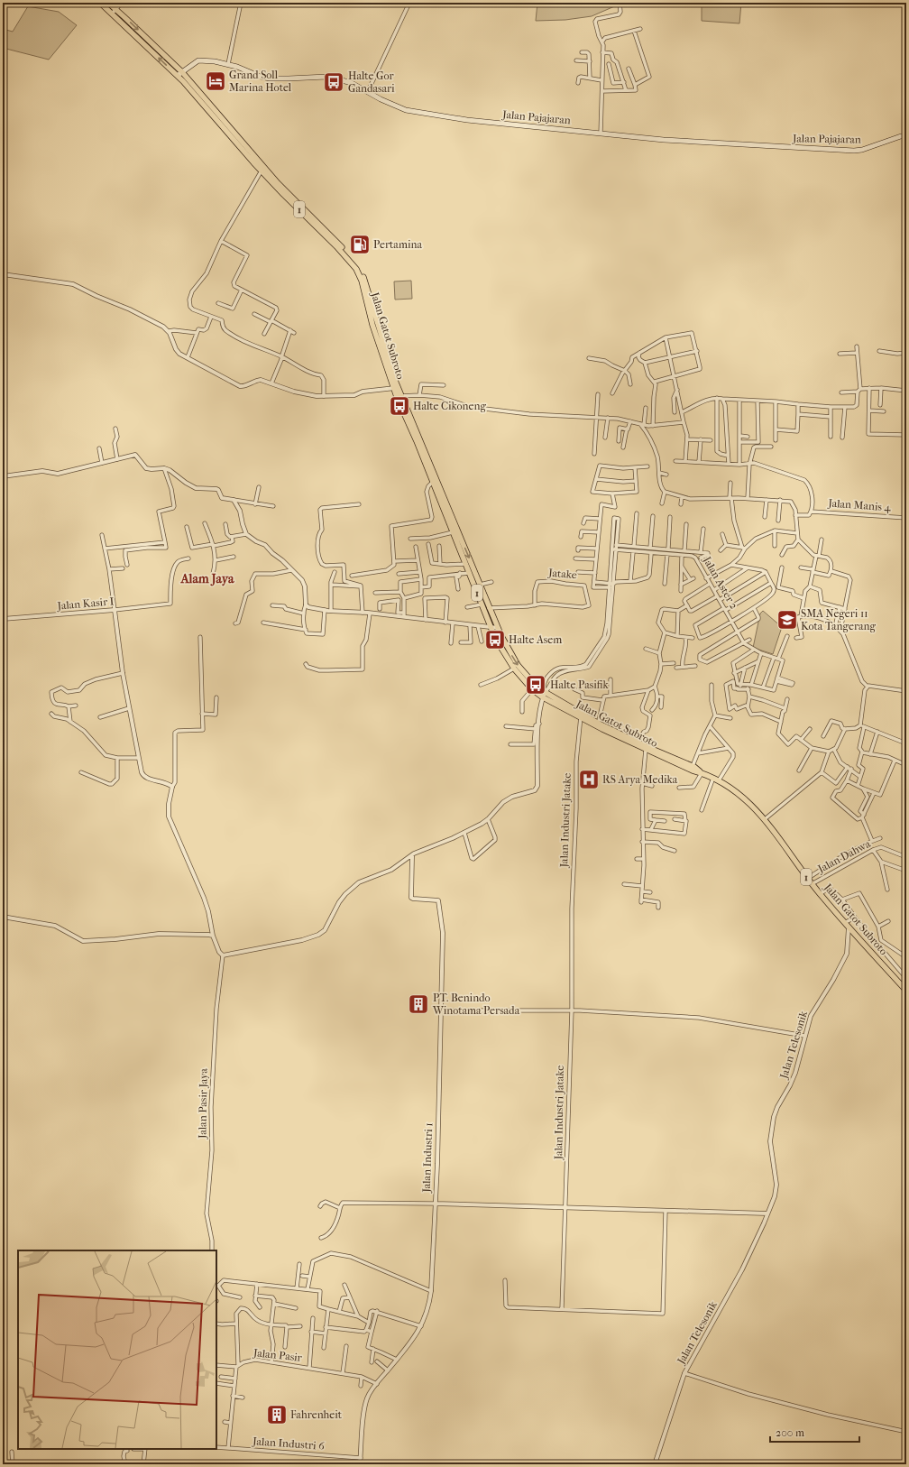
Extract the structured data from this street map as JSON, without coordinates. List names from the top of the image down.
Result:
{
  "streets": {
    "highway": ["1", "Jalan Gatot Subroto"],
    "main road": ["Jalan Pajajaran"],
    "street": [
      "Jalan Manis 4",
      "Jatake",
      "Jalan Aster 2",
      "Jalan Kasir I",
      "Jalan Industri Jatake",
      "Jalan Dahwa",
      "Jalan Telesonik",
      "Jalan Pasir Jaya",
      "Jalan Industri 1",
      "Jalan Pasir",
      "Jalan Industri 6"
    ]
  },
  "crossings": [
    ["Jalan Pajajaran", "Jalan Gatot Subroto"],
    ["Jalan Gatot Subroto", "Jalan Industri Jatake"],
    ["Jalan Gatot Subroto", "Jalan Dahwa"],
    ["Jalan Gatot Subroto", "Jalan Telesonik"],
    ["Jalan Industri 1", "Jalan Pasir"],
    ["Jalan Industri 1", "Jalan Industri 6"]
  ],
  "districts": ["Alam Jaya"],
  "places": {
    "hotel": ["Grand Soll Marina Hotel"],
    "bus stop": [
      "Halte Gor Gandasari",
      "Halte Cikoneng",
      "Halte Asem",
      "Halte Pasifik"
    ],
    "fuel station": ["Pertamina"],
    "school or university": ["SMA Negeri 11 Kota Tangerang"],
    "hospital": ["RS Arya Medika"],
    "building": ["PT. Benindo Winotama Persada", "Fahrenheit"]
  },
  "scale_bar": "200 m"
}
